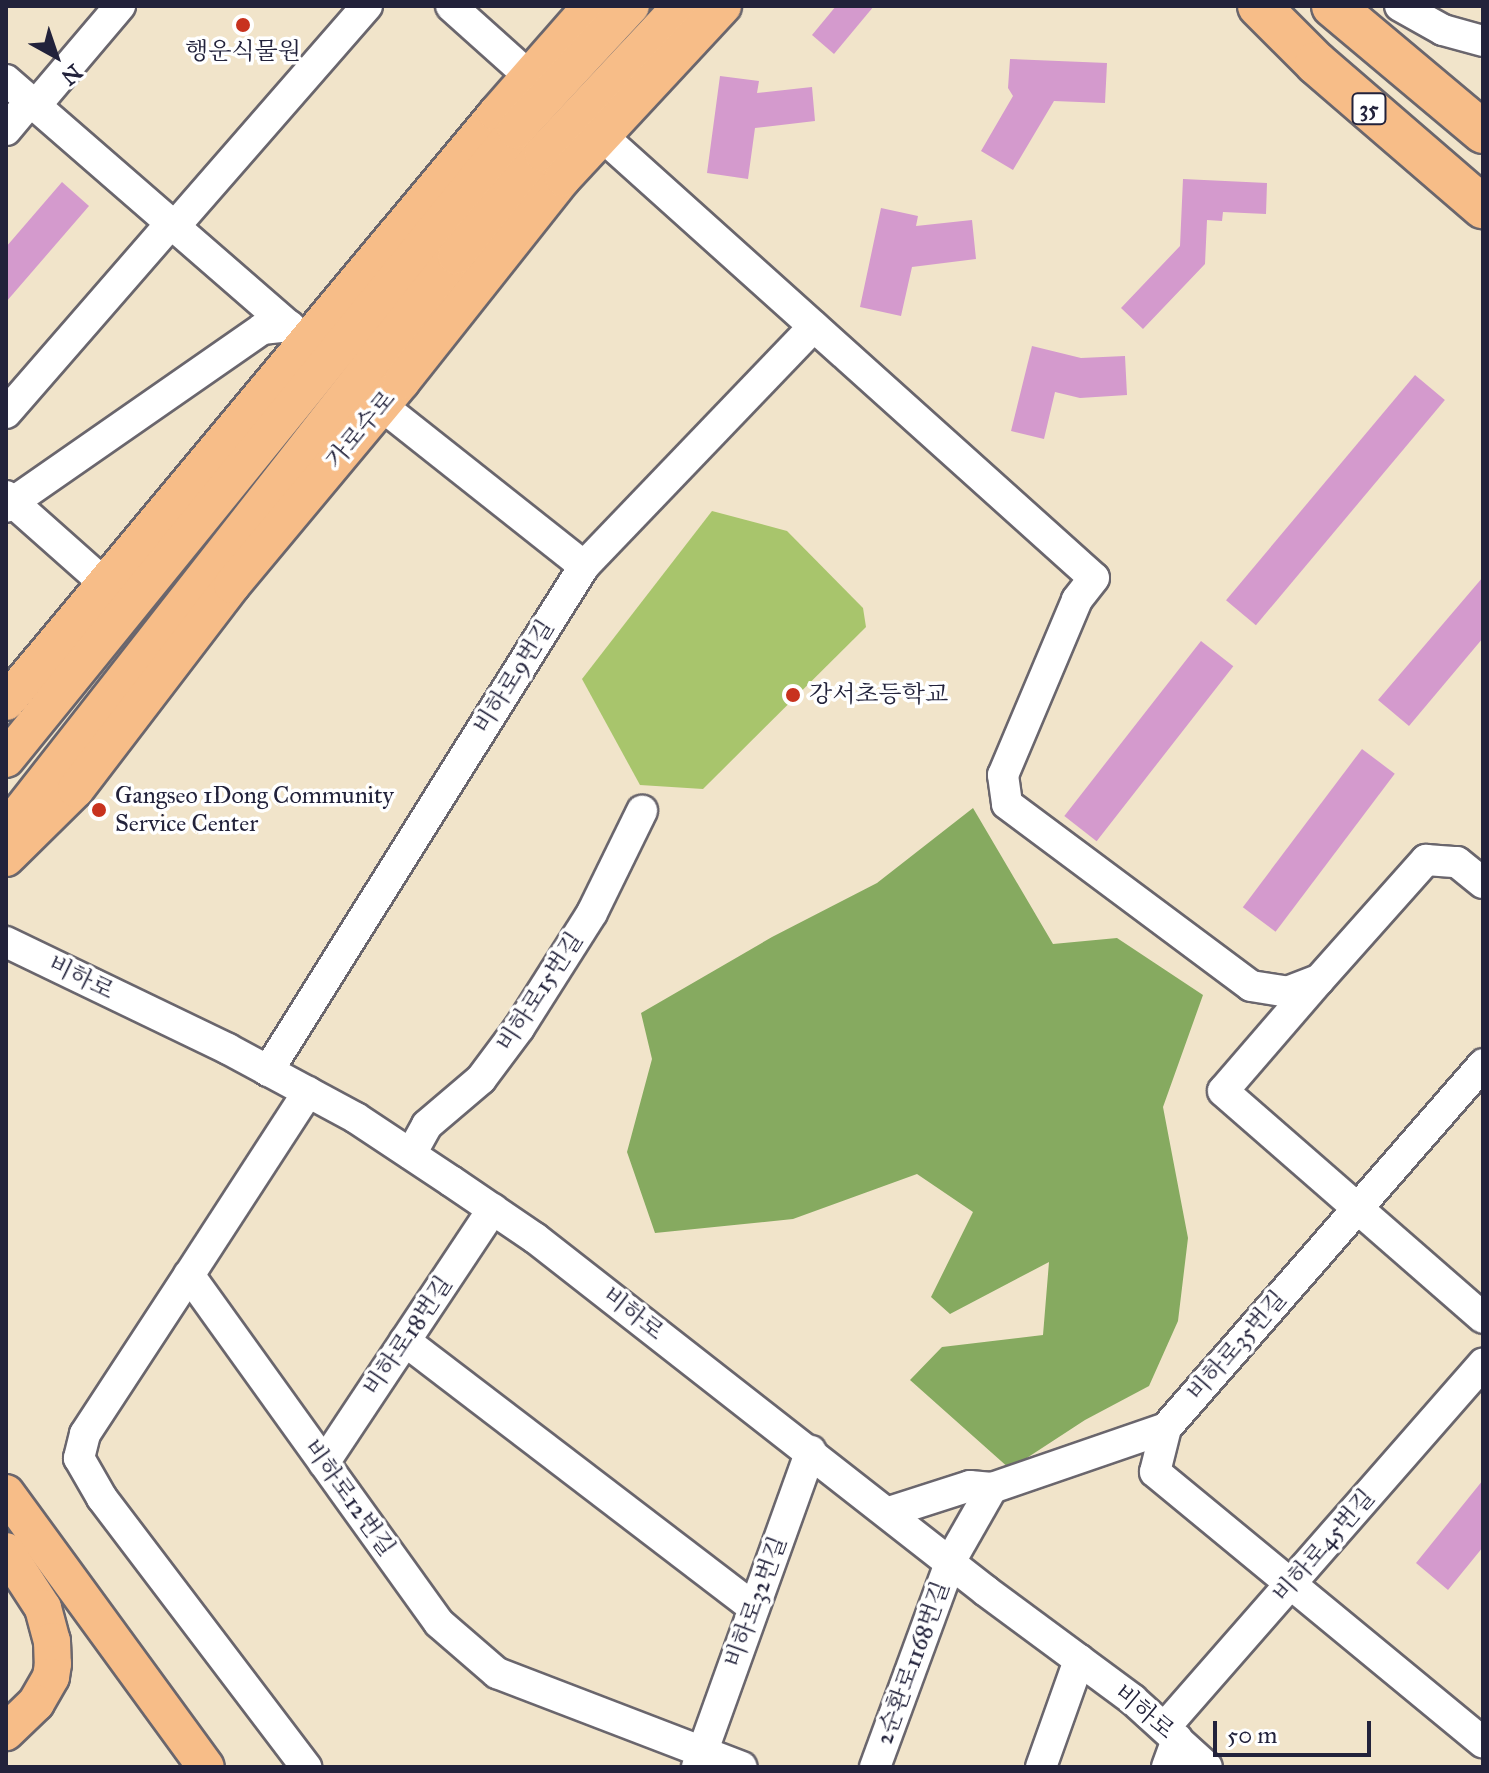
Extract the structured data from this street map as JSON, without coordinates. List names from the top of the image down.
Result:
{
  "streets": {
    "highway": ["35"],
    "main road": ["가로수로"],
    "street": [
      "비하로9번길",
      "비하로",
      "비하로15번길",
      "비하로18번길",
      "비하로35번길",
      "비하로12번길",
      "비하로45번길",
      "비하로32번길",
      "2순환로1168번길"
    ]
  },
  "crossings": [
    ["비하로9번길", "비하로"],
    ["비하로", "비하로15번길"],
    ["비하로", "비하로18번길"],
    ["비하로", "비하로35번길"],
    ["비하로", "비하로45번길"],
    ["비하로", "비하로32번길"],
    ["비하로", "2순환로1168번길"],
    ["비하로18번길", "비하로12번길"],
    ["비하로12번길", "비하로32번길"]
  ],
  "places": ["행운식물원", "강서초등학교", "Gangseo 1Dong Community Service Center"],
  "scale_bar": "50 m",
  "north": "bottom right"
}
